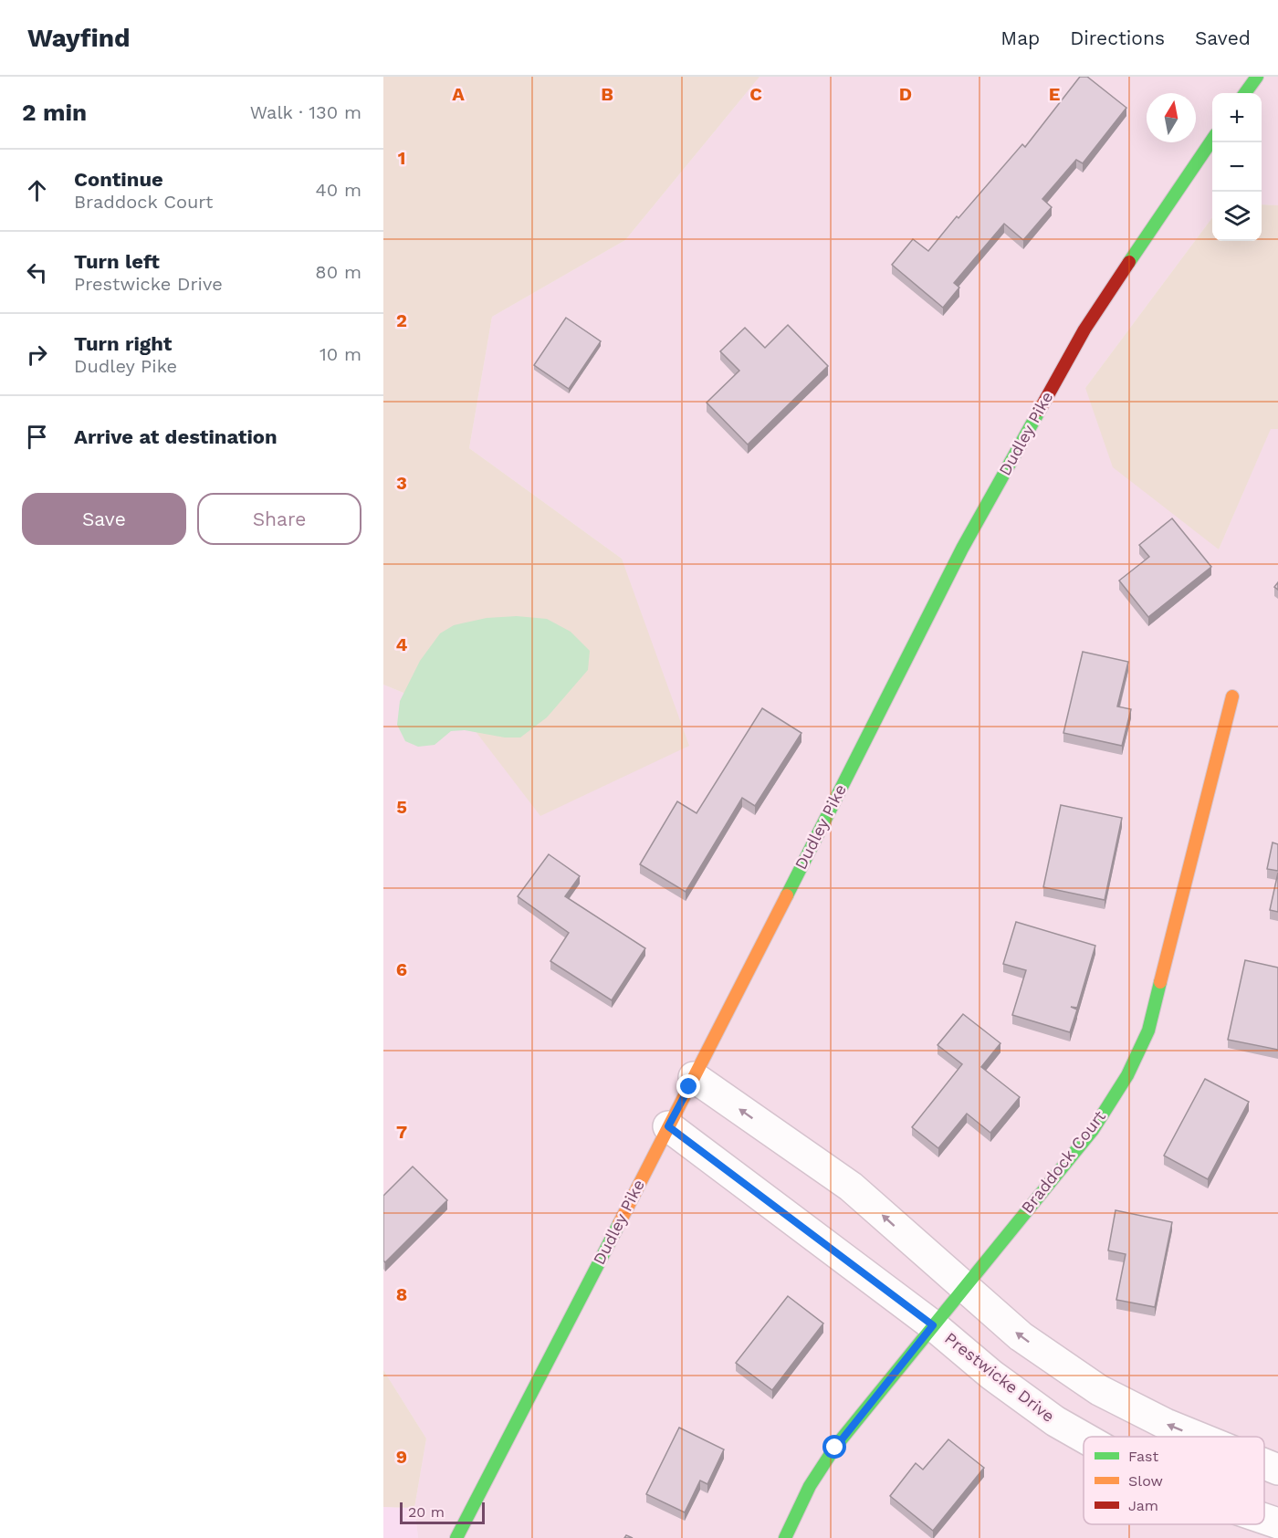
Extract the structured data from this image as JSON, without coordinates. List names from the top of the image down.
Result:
{
  "streets": {
    "street": ["Dudley Pike", "Braddock Court", "Prestwicke Drive"]
  },
  "crossings": [
    ["Dudley Pike", "Prestwicke Drive"],
    ["Braddock Court", "Prestwicke Drive"]
  ],
  "legend": ["Fast", "Slow", "Jam"],
  "scale_bar": "20 m",
  "north": "top",
  "page": {
    "header": "Wayfind",
    "nav": ["Map", "Directions", "Saved"],
    "heading": ["2 min", "Walk · 130 m"],
    "map_buttons": ["+", "−"],
    "list": [
      ["Continue", "Braddock Court", "40 m"],
      ["Turn left", "Prestwicke Drive", "80 m"],
      ["Turn right", "Dudley Pike", "10 m"],
      "Arrive at destination"
    ],
    "buttons": ["Save", "Share"],
    "scale": "20 m"
  },
  "grid": {
    "columns": [
      "A",
      "B",
      "C",
      "D",
      "E"
    ],
    "rows": [
      "1",
      "2",
      "3",
      "4",
      "5",
      "6",
      "7",
      "8",
      "9"
    ]
  }
}
